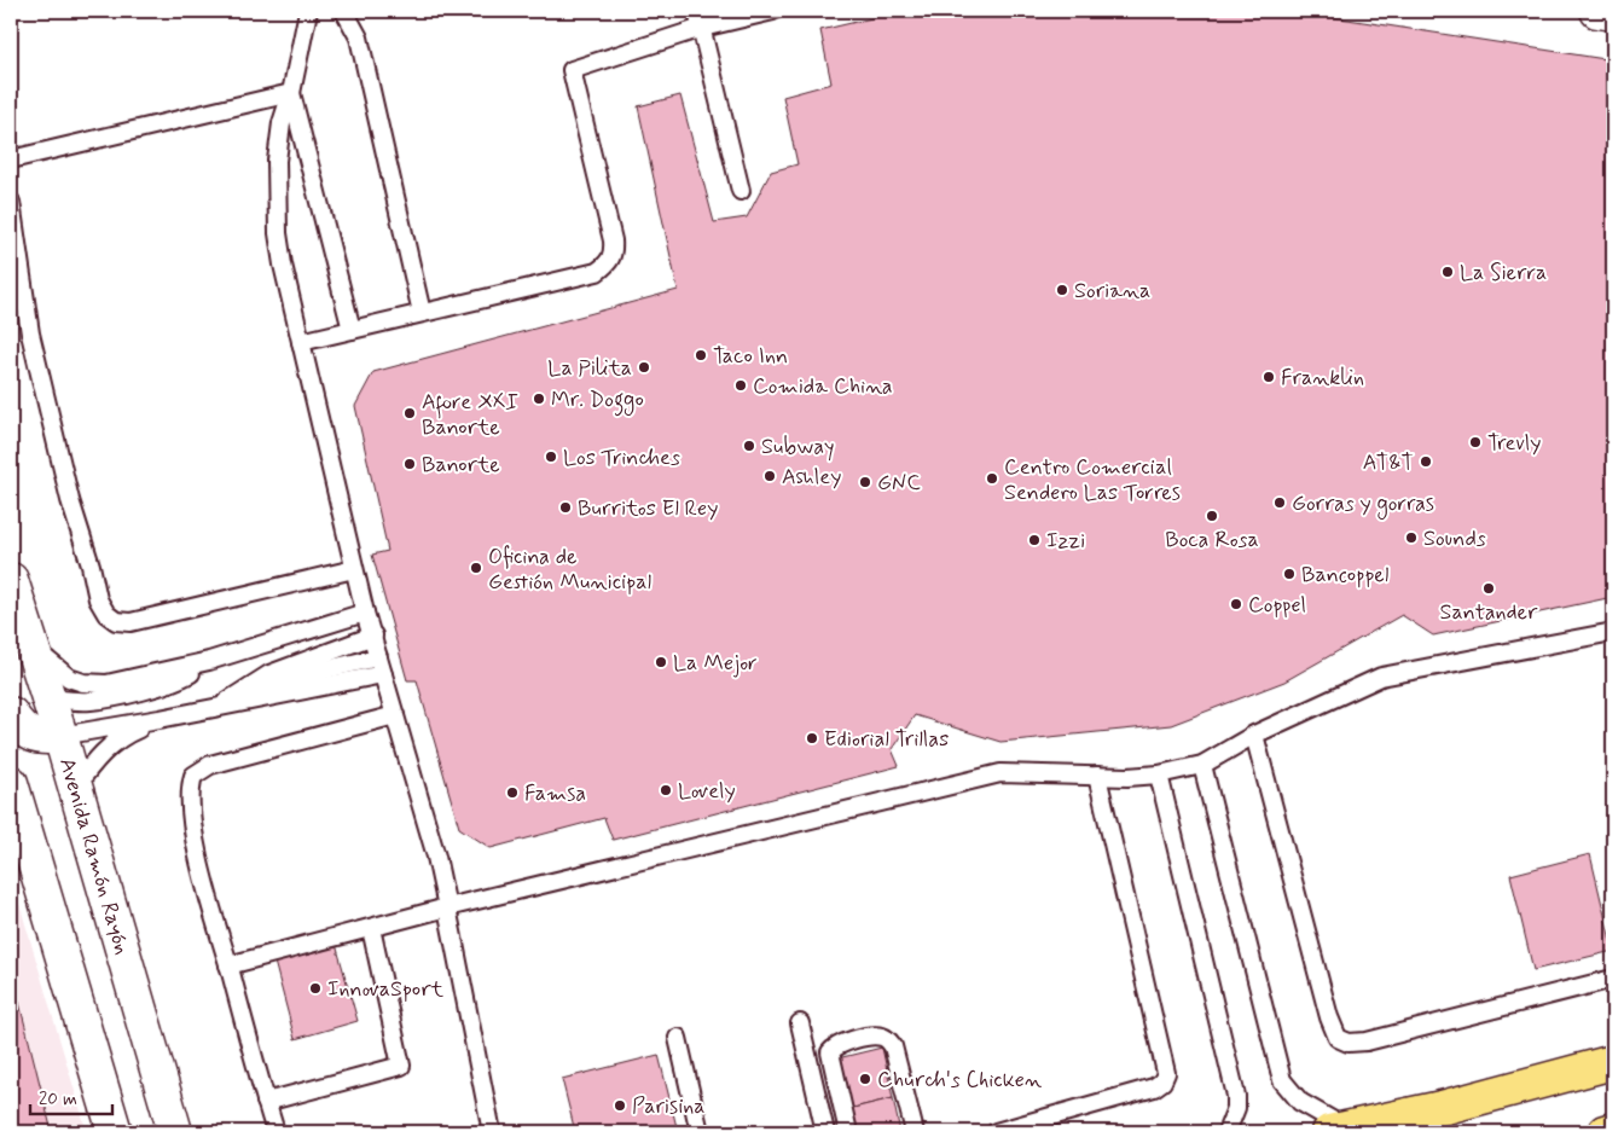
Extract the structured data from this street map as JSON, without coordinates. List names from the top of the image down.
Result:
{
  "streets": {
    "main road": ["Avenida Ramón Rayón"]
  },
  "places": [
    "La Sierra",
    "Soriana",
    "Taco Inn",
    "La Pilita",
    "Franklin",
    "Comida China",
    "Mr. Doggo",
    "Afore XXI Banorte",
    "Trevly",
    "Subway",
    "Los Trinches",
    "AT&T",
    "Banorte",
    "Ashley",
    "Centro Comercial Sendero Las Torres",
    "GNC",
    "Gorras y gorras",
    "Burritos El Rey",
    "Boca Rosa",
    "Sounds",
    "Izzi",
    "Oficina de Gestión Municipal",
    "Bancoppel",
    "Santander",
    "Coppel",
    "La Mejor",
    "Ediorial Trillas",
    "Lovely",
    "Famsa",
    "InnovaSport",
    "Church's Chicken",
    "Parisina"
  ],
  "scale_bar": "20 m"
}
